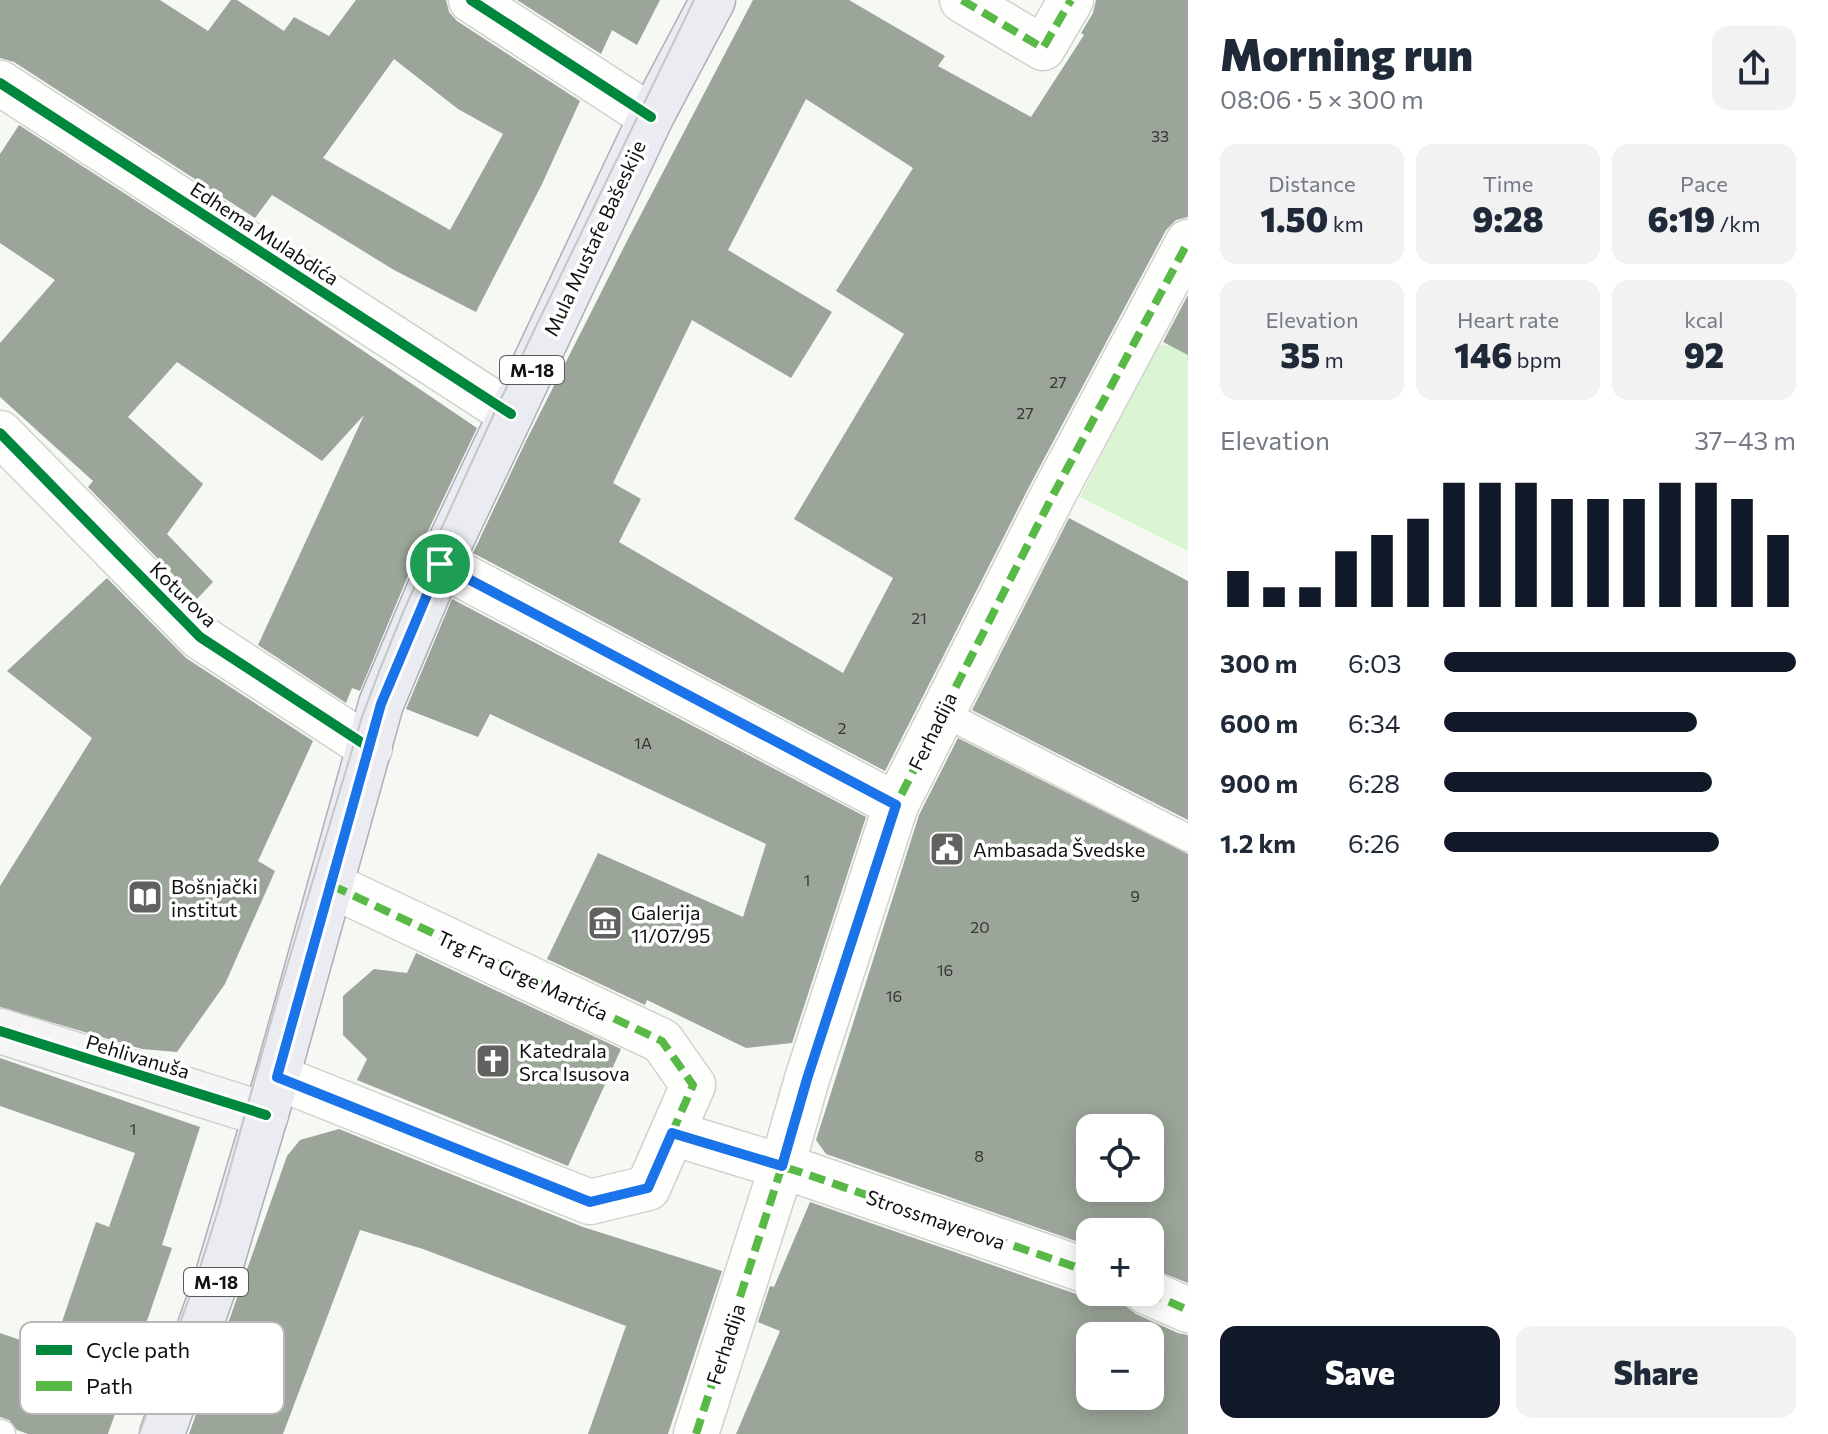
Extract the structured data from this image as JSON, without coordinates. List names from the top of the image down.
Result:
{
  "streets": {
    "main road": ["Mula Mustafe Bašeskije", "M-18"],
    "street": [
      "Edhema Mulabdića",
      "Koturova",
      "Ferhadija",
      "Trg Fra Grge Martića",
      "Pehlivanuša",
      "Strossmayerova"
    ]
  },
  "crossings": [
    ["Edhema Mulabdića", "Mula Mustafe Bašeskije"],
    ["Mula Mustafe Bašeskije", "Koturova"],
    ["Mula Mustafe Bašeskije", "Trg Fra Grge Martića"],
    ["Mula Mustafe Bašeskije", "Pehlivanuša"],
    ["Ferhadija", "Strossmayerova"],
    ["Trg Fra Grge Martića", "Pehlivanuša"]
  ],
  "places": {
    "public building": ["Ambasada Švedske"],
    "library": ["Bošnjački institut"],
    "museum": ["Galerija 11/07/95"],
    "church": ["Katedrala Srca Isusova"]
  },
  "house_numbers": [
    "33",
    "27",
    "27",
    "21",
    "2",
    "1A",
    "1",
    "9",
    "20",
    "16",
    "16",
    "1",
    "8"
  ],
  "legend": ["Cycle path", "Path"],
  "page": {
    "heading": ["Morning run", "08:06 · 5 × 300 m"],
    "stats": [
      ["Distance", "1.50 km"],
      ["Time", "9:28"],
      ["Pace", "6:19 /km"],
      ["Elevation", "35 m"],
      ["Heart rate", "146 bpm"],
      ["kcal", "92"]
    ],
    "chart": ["Elevation", "37–43 m"],
    "list": [
      {
        "name": "300 m",
        "note": "6:03"
      },
      {
        "name": "600 m",
        "note": "6:34"
      },
      {
        "name": "900 m",
        "note": "6:28"
      },
      {
        "name": "1.2 km",
        "note": "6:26"
      }
    ],
    "map_buttons": ["+", "−"],
    "buttons": ["Save", "Share"]
  }
}
